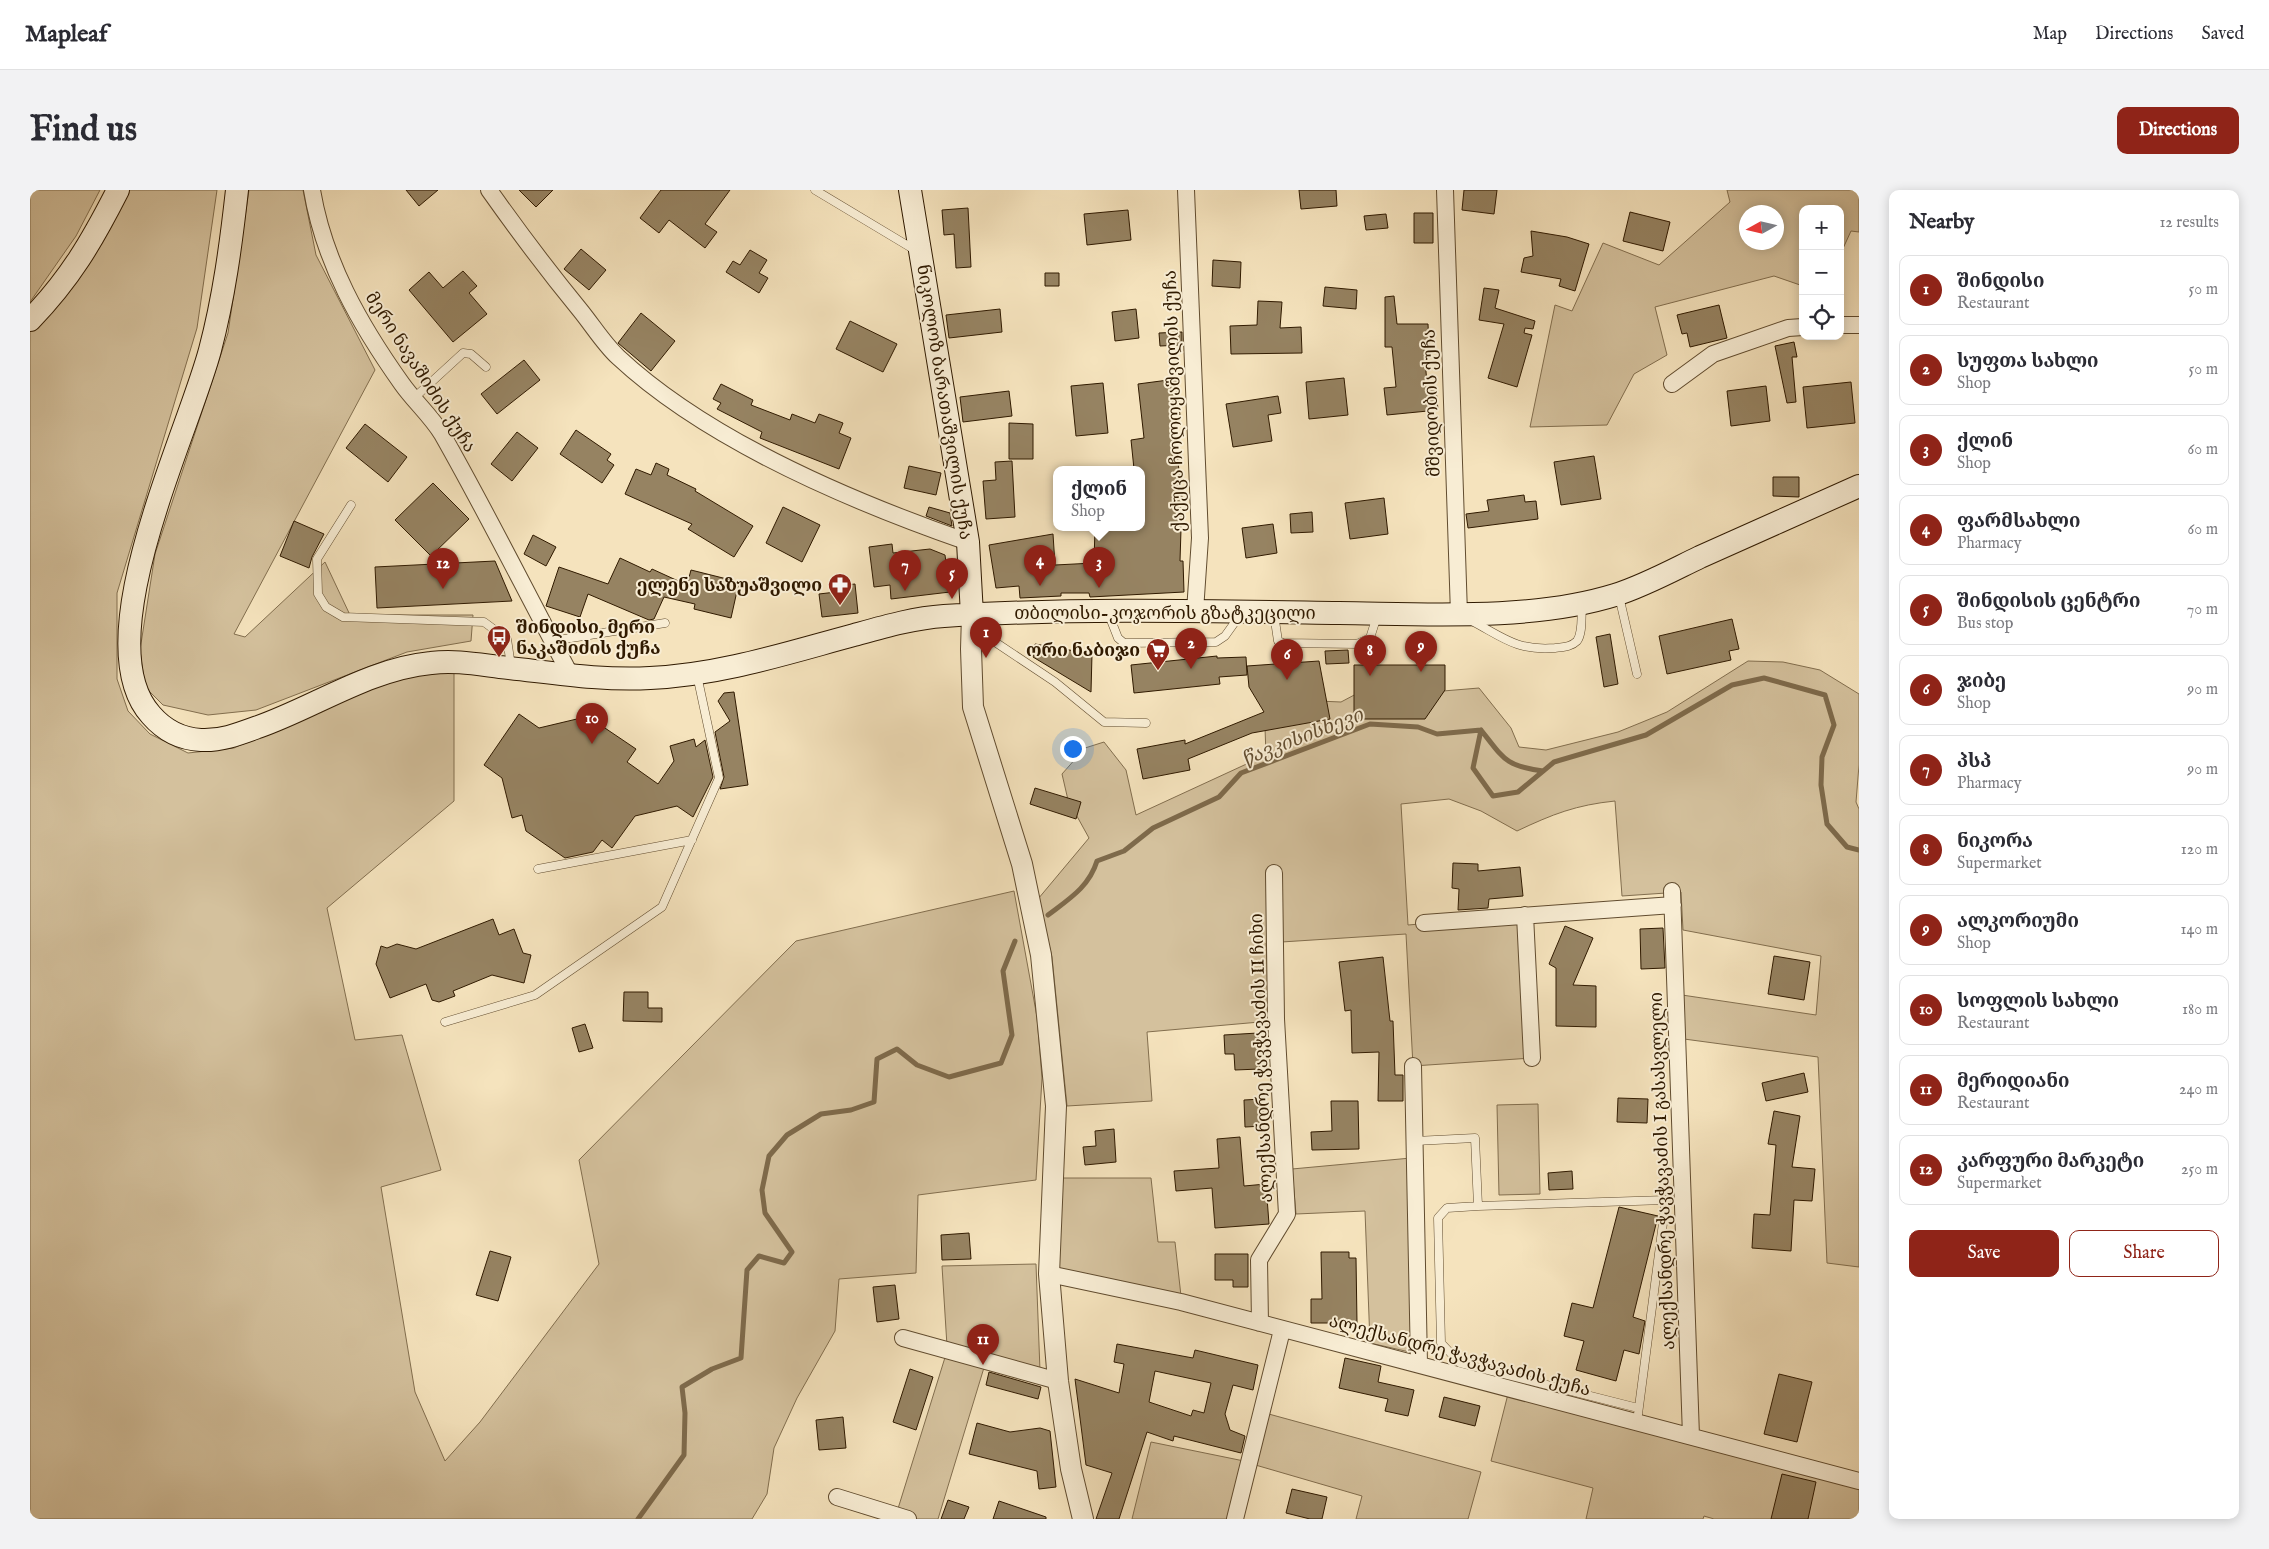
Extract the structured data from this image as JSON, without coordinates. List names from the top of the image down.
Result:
{
  "streets": {
    "main road": ["ნიკოლოზ ბარათაშვილის ქუჩა", "თბილისი-კოჯორის გზატკეცილი"],
    "street": [
      "მერი ნავაშიძის ქუჩა",
      "ქაქუცა ჩოლოყაშვილის ქუჩა",
      "მშვიდობის ქუჩა",
      "ალექსანდრე ჭავჭავაძის II ჩიხი",
      "ალექსანდრე ჭავჭავაძის I გასასვლელი",
      "ალექსანდრე ჭავჭავაძის ქუჩა"
    ]
  },
  "crossings": [
    ["მერი ნავაშიძის ქუჩა", "თბილისი-კოჯორის გზატკეცილი"],
    ["ქაქუცა ჩოლოყაშვილის ქუჩა", "თბილისი-კოჯორის გზატკეცილი"],
    ["ნიკოლოზ ბარათაშვილის ქუჩა", "თბილისი-კოჯორის გზატკეცილი"],
    ["მშვიდობის ქუჩა", "თბილისი-კოჯორის გზატკეცილი"],
    ["ალექსანდრე ჭავჭავაძის II ჩიხი", "ალექსანდრე ჭავჭავაძის ქუჩა"],
    ["ალექსანდრე ჭავჭავაძის I გასასვლელი", "ალექსანდრე ჭავჭავაძის ქუჩა"]
  ],
  "water": ["წავკისისხევი"],
  "places": {
    "pharmacy": ["ელენე საზუაშვილი"],
    "bus stop": ["შინდისი, მერი ნაკაშიძის ქუჩა"],
    "supermarket": ["ორი ნაბიჯი"]
  },
  "north": "left",
  "page": {
    "header": "Mapleaf",
    "nav": ["Map", "Directions", "Saved"],
    "buttons": [
      "Directions",
      ["Save", "Share"]
    ],
    "title": "Find us",
    "heading": ["Nearby", "12 results"],
    "map_buttons": ["+", "−"],
    "list": [
      {
        "mark": "1",
        "name": "შინდისი",
        "note": "Restaurant",
        "value": "50 m"
      },
      {
        "mark": "2",
        "name": "სუფთა სახლი",
        "note": "Shop",
        "value": "50 m"
      },
      {
        "mark": "3",
        "name": "ქლინ",
        "note": "Shop",
        "value": "60 m"
      },
      {
        "mark": "4",
        "name": "ფარმსახლი",
        "note": "Pharmacy",
        "value": "60 m"
      },
      {
        "mark": "5",
        "name": "შინდისის ცენტრი",
        "note": "Bus stop",
        "value": "70 m"
      },
      {
        "mark": "6",
        "name": "ჯიბე",
        "note": "Shop",
        "value": "90 m"
      },
      {
        "mark": "7",
        "name": "პსპ",
        "note": "Pharmacy",
        "value": "90 m"
      },
      {
        "mark": "8",
        "name": "ნიკორა",
        "note": "Supermarket",
        "value": "120 m"
      },
      {
        "mark": "9",
        "name": "ალკორიუმი",
        "note": "Shop",
        "value": "140 m"
      },
      {
        "mark": "10",
        "name": "სოფლის სახლი",
        "note": "Restaurant",
        "value": "180 m"
      },
      {
        "mark": "11",
        "name": "მერიდიანი",
        "note": "Restaurant",
        "value": "240 m"
      },
      {
        "mark": "12",
        "name": "კარფური მარკეტი",
        "note": "Supermarket",
        "value": "250 m"
      }
    ],
    "popup": ["ქლინ", "Shop"],
    "pins": [
      "4",
      "3",
      "12",
      "7",
      "5",
      "1",
      "2",
      "9",
      "8",
      "6",
      "10",
      "11"
    ]
  }
}
